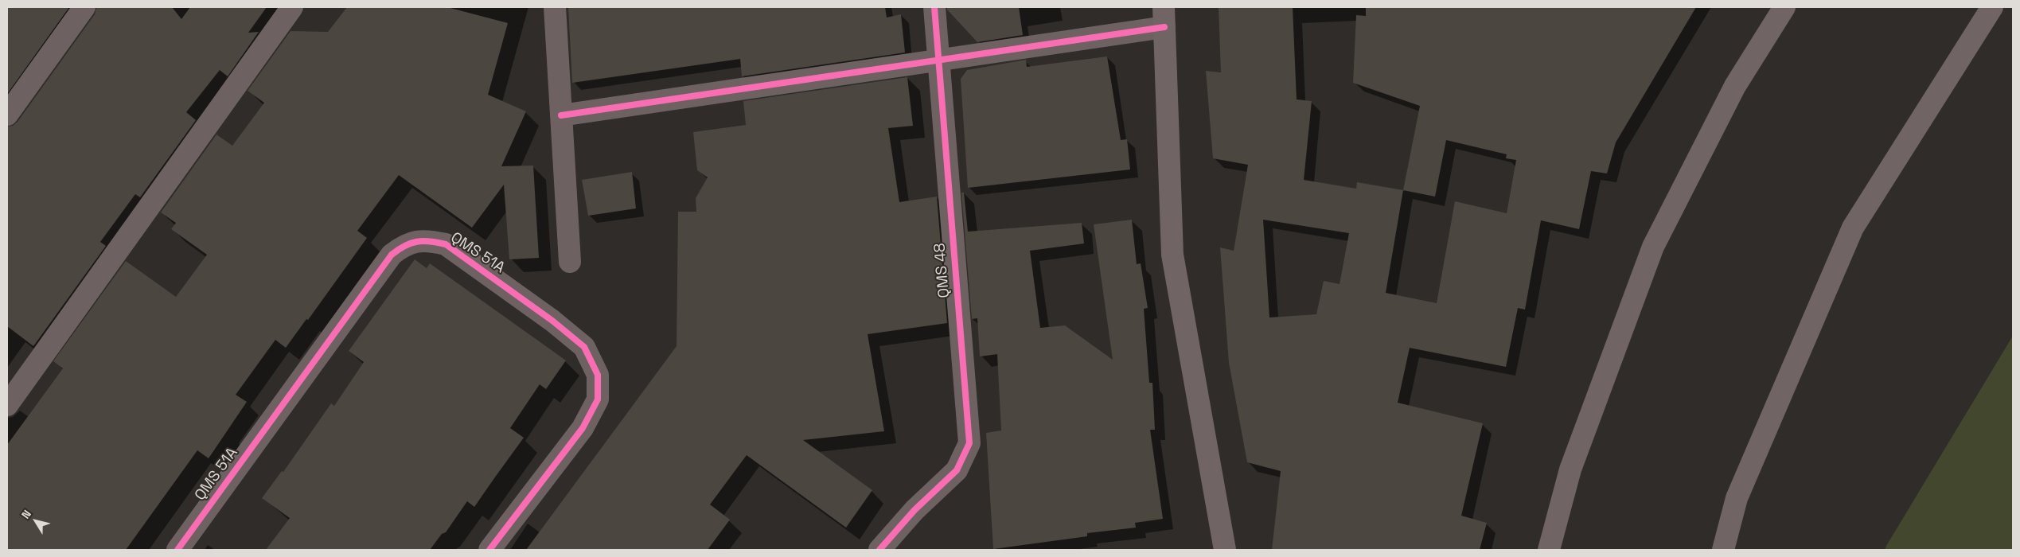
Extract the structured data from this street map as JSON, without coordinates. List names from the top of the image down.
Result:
{
  "streets": {
    "street": ["QMS 51A", "QMS 48"]
  },
  "north": "top left"
}
